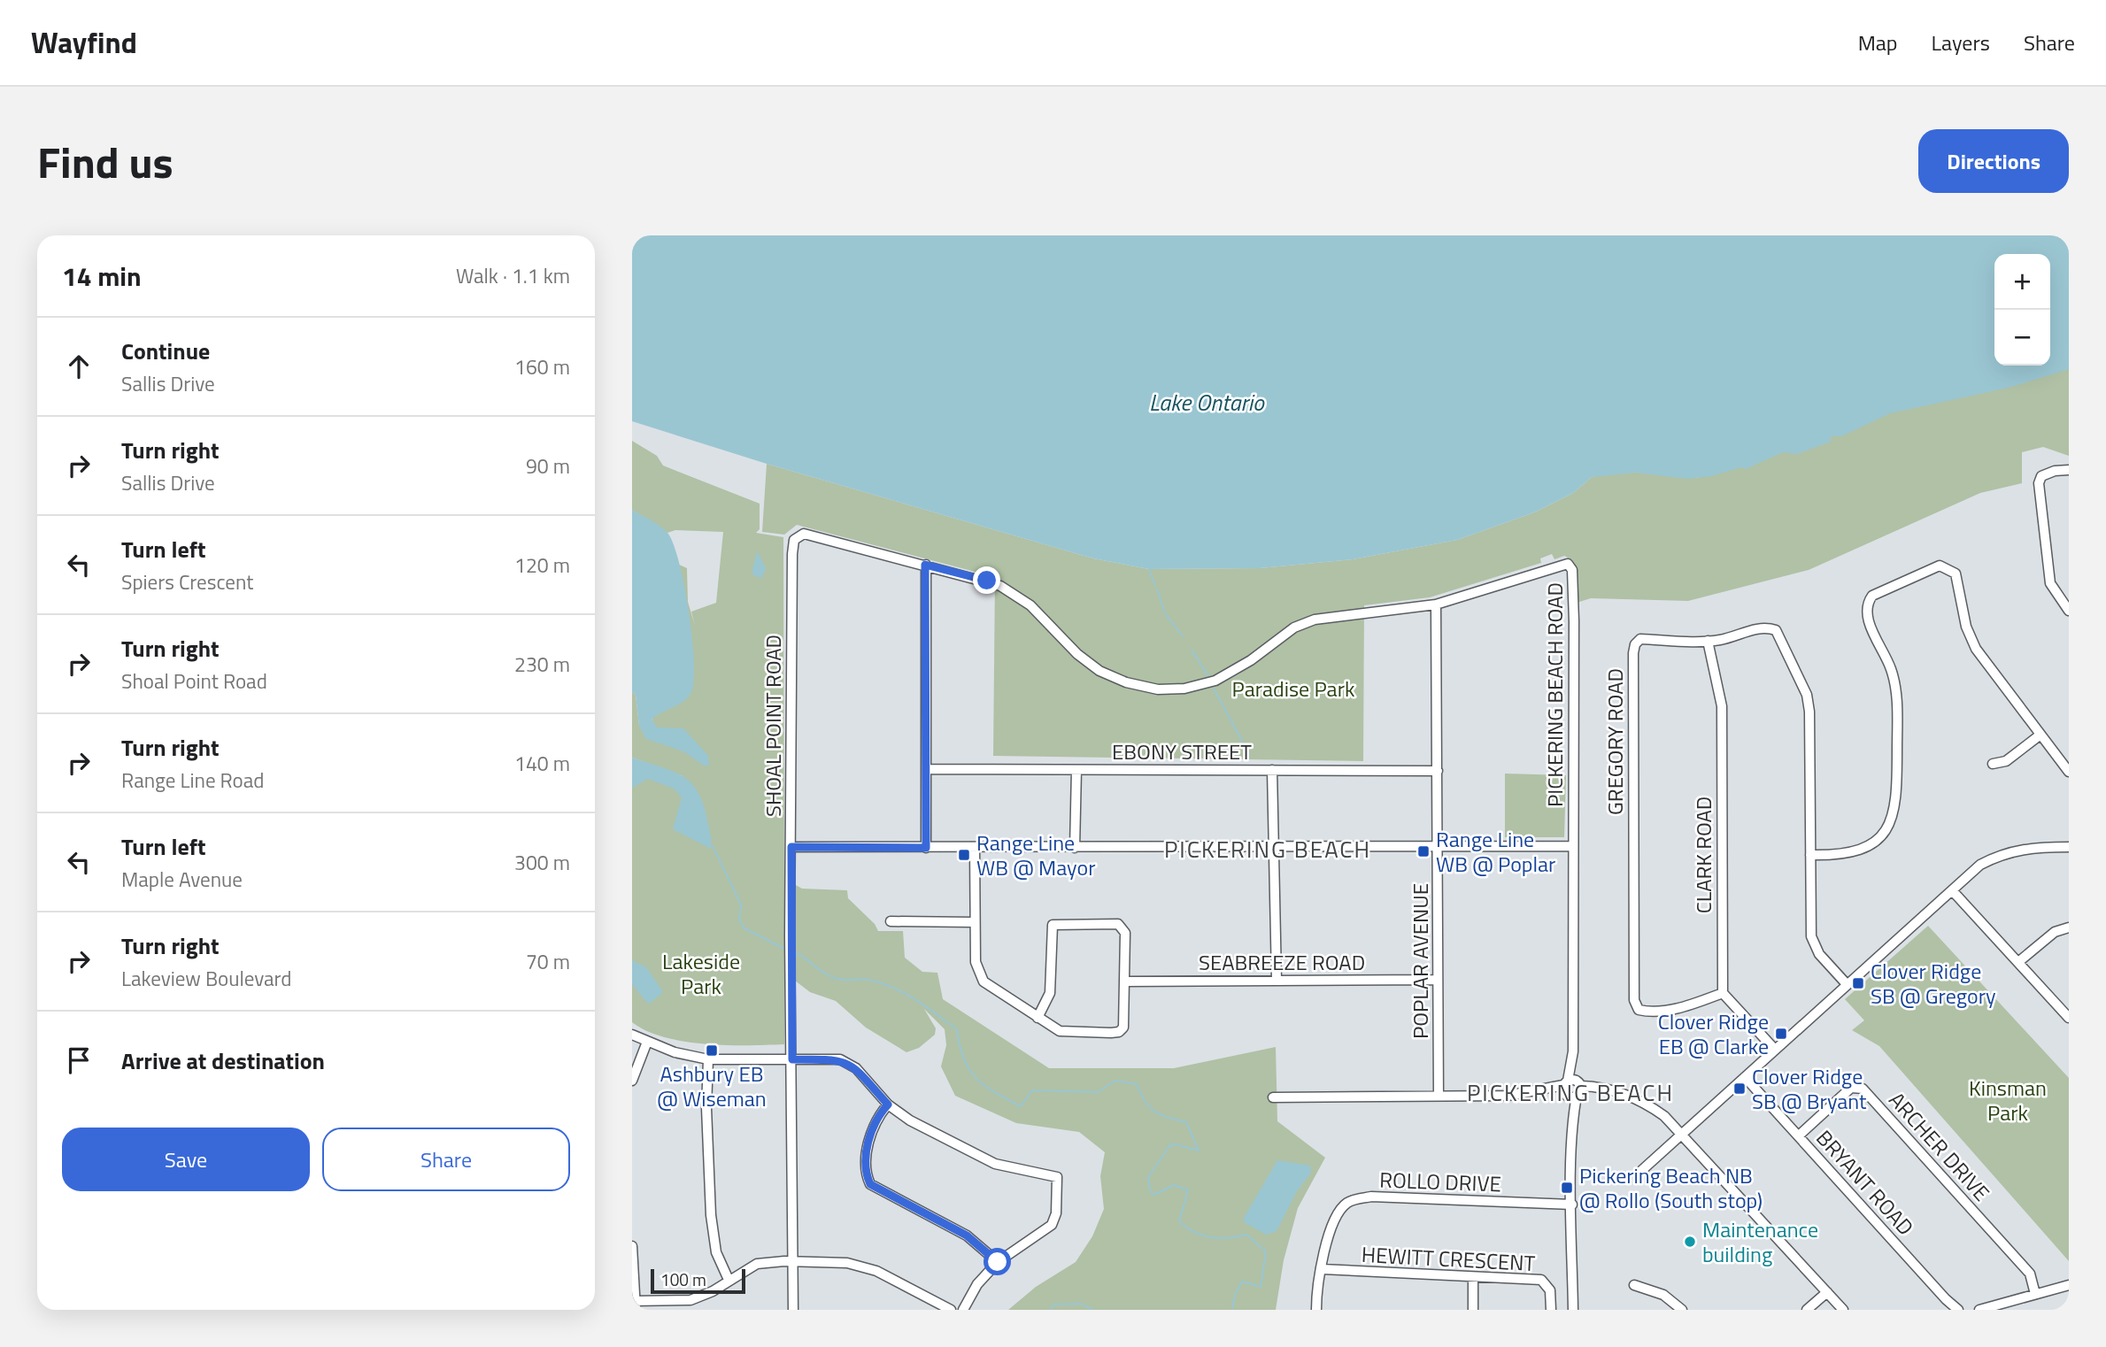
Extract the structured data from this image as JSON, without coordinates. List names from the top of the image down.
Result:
{
  "streets": {
    "street": [
      "PICKERING BEACH ROAD",
      "SHOAL POINT ROAD",
      "GREGORY ROAD",
      "EBONY STREET",
      "CLARK ROAD",
      "POPLAR AVENUE",
      "SEABREEZE ROAD",
      "ARCHER DRIVE",
      "ROLLO DRIVE",
      "BRYANT ROAD",
      "HEWITT CRESCENT"
    ]
  },
  "crossings": [
    ["PICKERING BEACH ROAD", "POPLAR AVENUE"],
    ["PICKERING BEACH ROAD", "ROLLO DRIVE"],
    ["GREGORY ROAD", "CLARK ROAD"],
    ["EBONY STREET", "POPLAR AVENUE"],
    ["POPLAR AVENUE", "SEABREEZE ROAD"],
    ["ARCHER DRIVE", "BRYANT ROAD"],
    ["ROLLO DRIVE", "HEWITT CRESCENT"]
  ],
  "districts": ["PICKERING BEACH", "PICKERING BEACH"],
  "water": ["Lake Ontario"],
  "parks": ["Paradise Park", "Lakeside Park", "Kinsman Park"],
  "places": {
    "transit": [
      "Range Line WB @ Poplar",
      "Range Line WB @ Mayor",
      "Clover Ridge SB @ Gregory",
      "Clover Ridge EB @ Clarke",
      "Ashbury EB @ Wiseman",
      "Clover Ridge SB @ Bryant",
      "Pickering Beach NB @ Rollo (South stop)"
    ],
    "other": ["Maintenance building"]
  },
  "scale_bar": "100 m",
  "page": {
    "header": "Wayfind",
    "nav": ["Map", "Layers", "Share"],
    "title": "Find us",
    "buttons": [
      "Directions",
      ["Save", "Share"]
    ],
    "heading": ["14 min", "Walk · 1.1 km"],
    "map_buttons": ["+", "−"],
    "list": [
      ["Continue", "Sallis Drive", "160 m"],
      ["Turn right", "Sallis Drive", "90 m"],
      ["Turn left", "Spiers Crescent", "120 m"],
      ["Turn right", "Shoal Point Road", "230 m"],
      ["Turn right", "Range Line Road", "140 m"],
      ["Turn left", "Maple Avenue", "300 m"],
      ["Turn right", "Lakeview Boulevard", "70 m"],
      "Arrive at destination"
    ],
    "scale": "100 m"
  }
}
